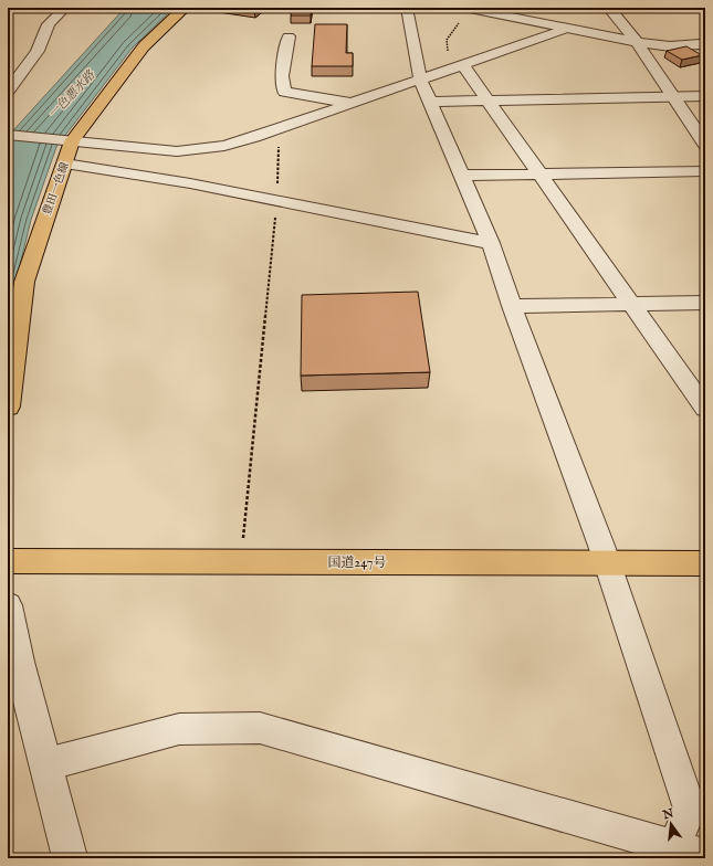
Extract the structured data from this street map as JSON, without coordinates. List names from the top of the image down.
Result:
{
  "streets": {
    "main road": ["豊田一色線", "国道247号"]
  },
  "water": ["一色悪水路"],
  "north": "top"
}
